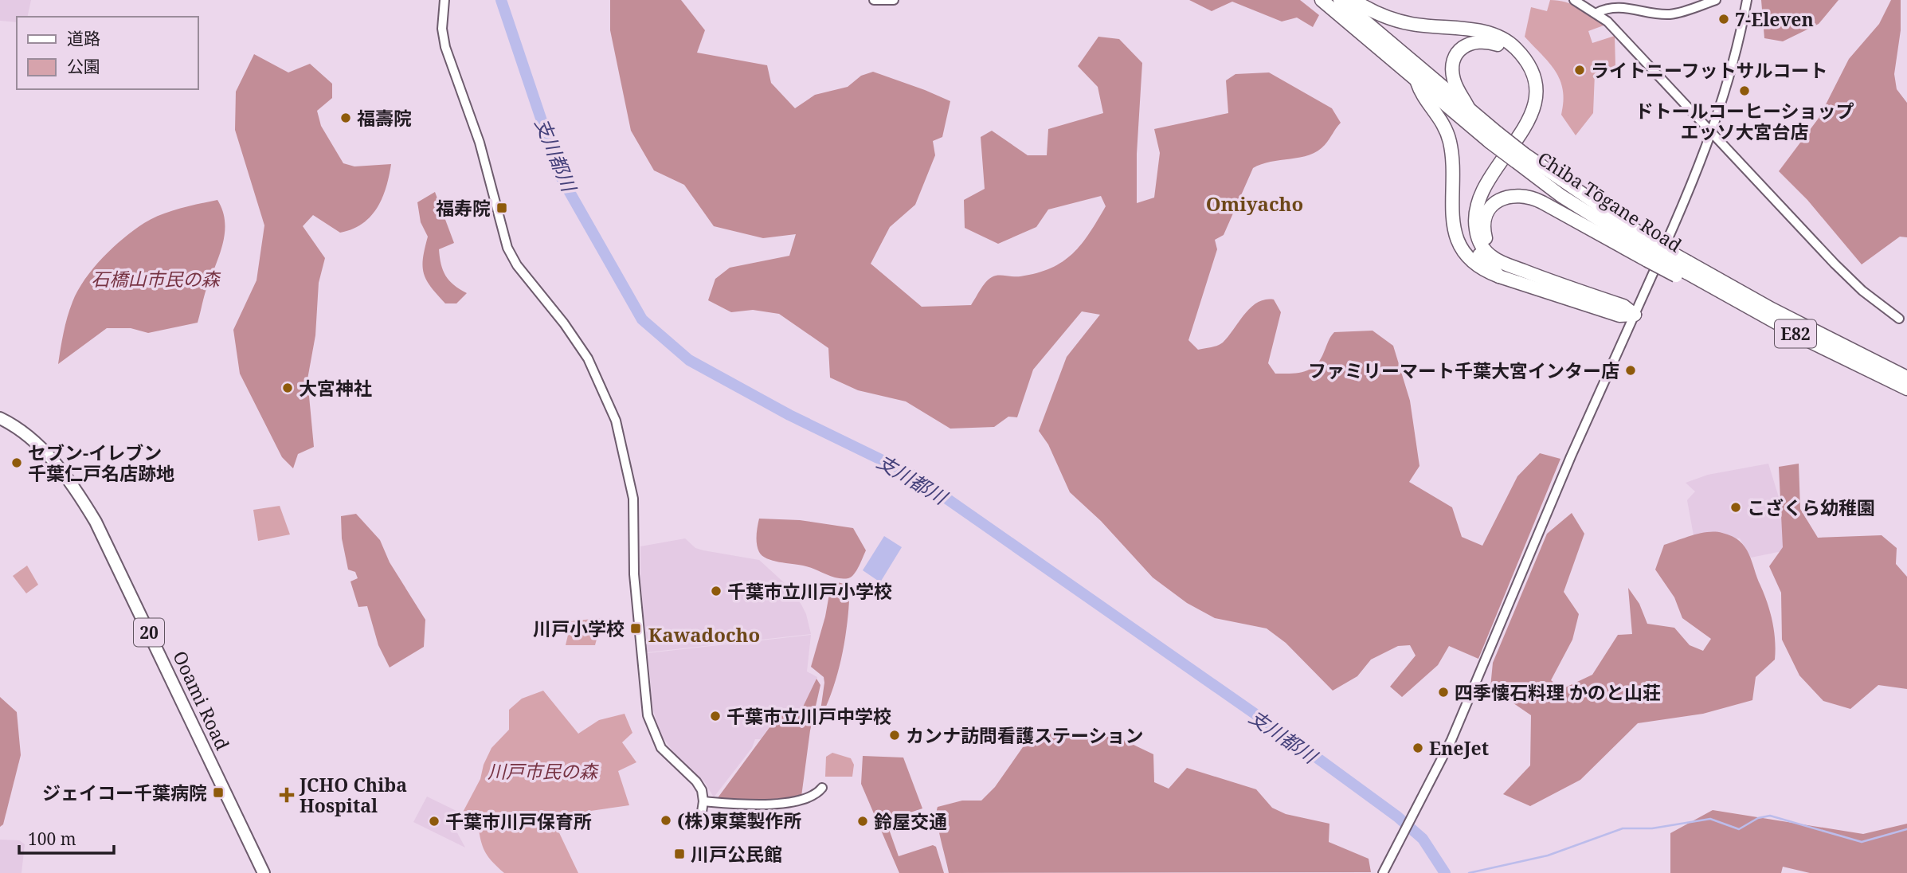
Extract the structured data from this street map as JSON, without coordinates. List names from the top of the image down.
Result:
{
  "streets": {
    "highway": ["Chiba Tōgane Road", "E82"],
    "main road": ["20", "Ooami Road"]
  },
  "crossings": [
    ["Chiba Tōgane Road", "E82"]
  ],
  "districts": ["Omiyacho", "Kawadocho"],
  "water": ["支川都川"],
  "parks": ["石橋山市民の森", "川戸市民の森"],
  "places": {
    "other": [
      "7-Eleven",
      "ライトニーフットサルコート",
      "ドトールコーヒーショップ エッソ大宮台店",
      "福壽院",
      "ファミリーマート千葉大宮インター店",
      "大宮神社",
      "セブン-イレブン 千葉仁戸名店跡地",
      "こざくら幼稚園",
      "千葉市立川戸小学校",
      "四季懐石料理 かのと山荘",
      "千葉市立川戸中学校",
      "カンナ訪問看護ステーション",
      "EneJet",
      "(株)東葉製作所",
      "千葉市川戸保育所",
      "鈴屋交通"
    ],
    "transit": [
      "福寿院",
      "川戸小学校",
      "ジェイコー千葉病院",
      "川戸公民館"
    ],
    "health": ["JCHO Chiba Hospital"]
  },
  "legend": ["道路", "公園"],
  "scale_bar": "100 m"
}
